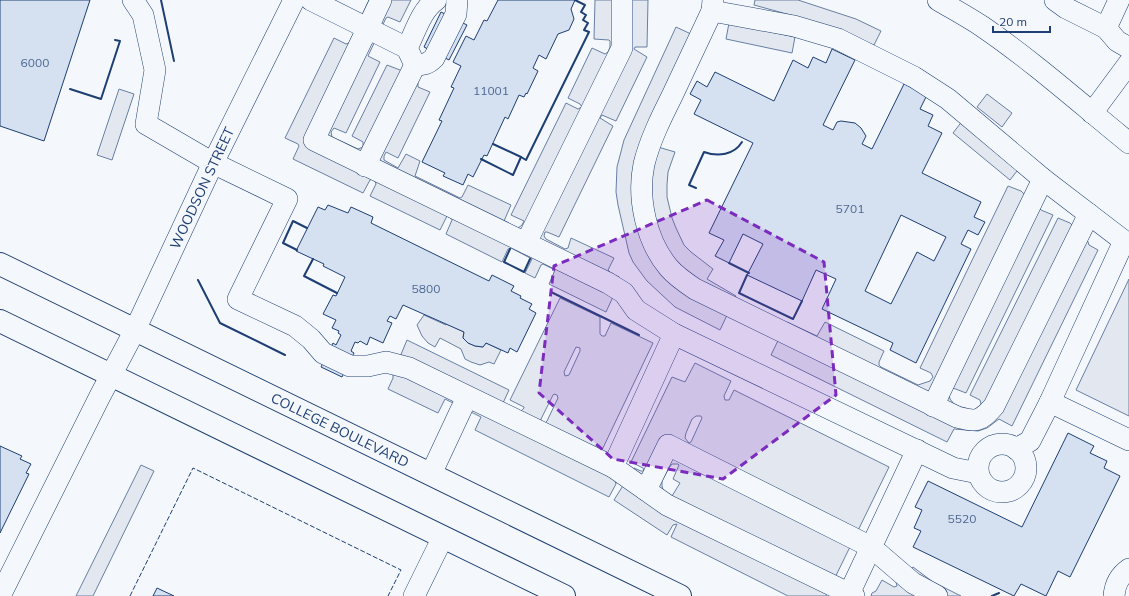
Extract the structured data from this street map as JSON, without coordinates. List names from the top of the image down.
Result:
{
  "streets": {
    "main road": ["COLLEGE BOULEVARD"],
    "street": ["WOODSON STREET"]
  },
  "crossings": [
    ["WOODSON STREET", "COLLEGE BOULEVARD"]
  ],
  "house_numbers": [
    "6000",
    "11001",
    "5701",
    "5800",
    "5520"
  ],
  "scale_bar": "20 m"
}
